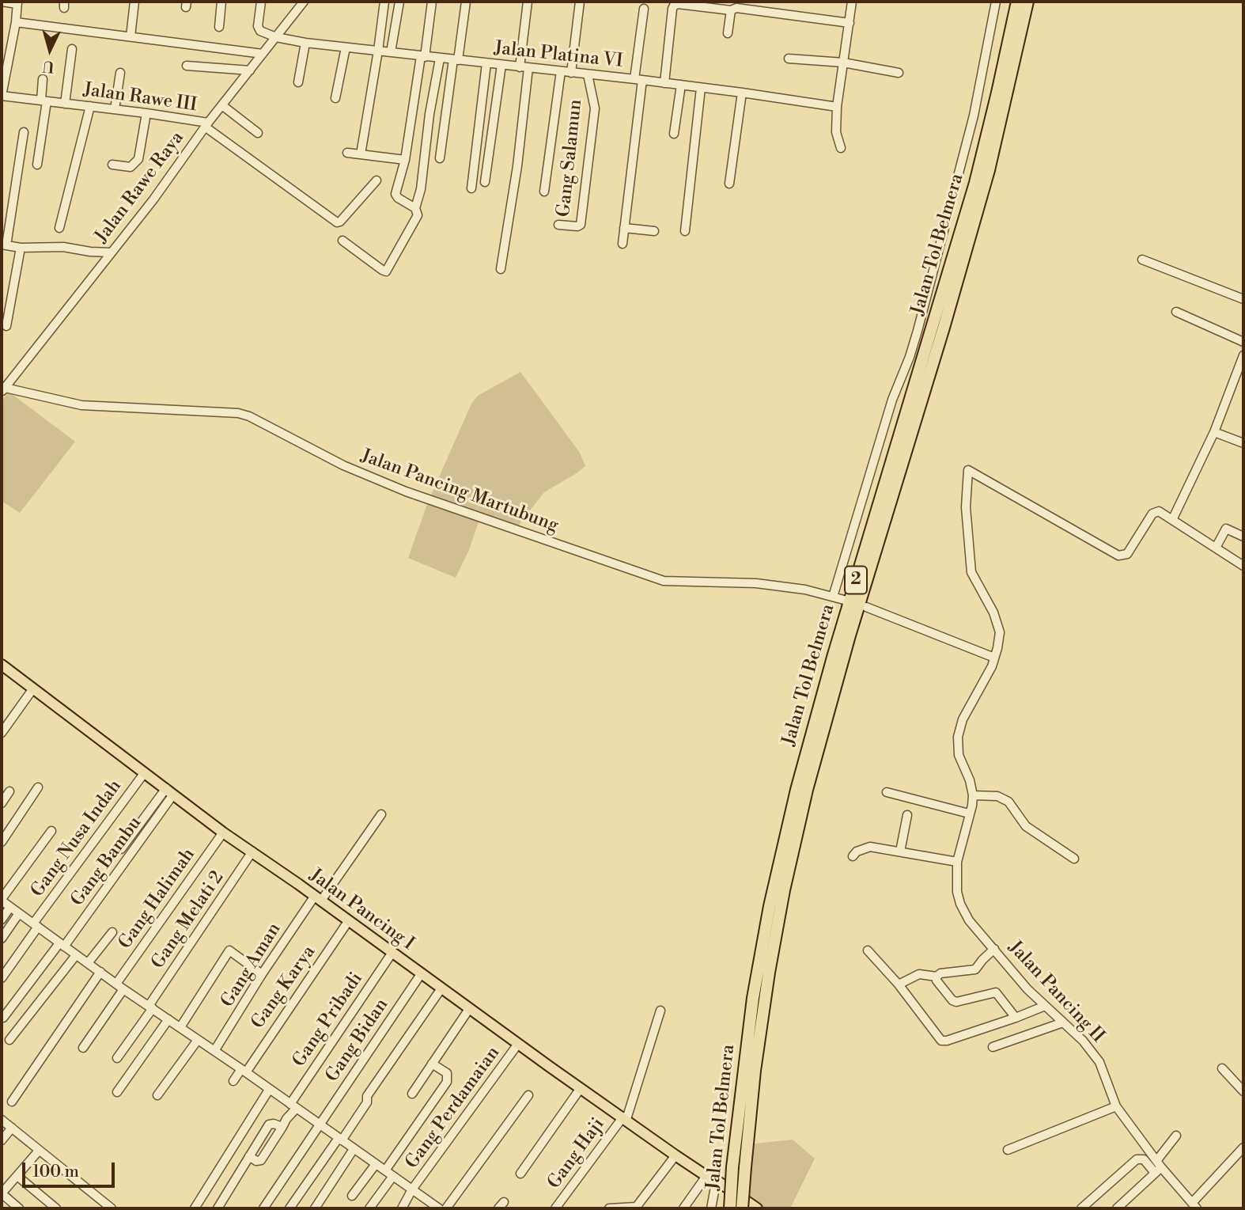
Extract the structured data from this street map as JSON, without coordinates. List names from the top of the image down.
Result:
{
  "streets": {
    "highway": ["Jalan Tol Belmera", "2"],
    "main road": ["Jalan Pancing I"],
    "street": [
      "Jalan Platina VI",
      "Jalan Rawe III",
      "Gang Salamun",
      "Jalan Rawe Raya",
      "Jalan Pancing Martubung",
      "Gang Nusa Indah",
      "Gang Bambu",
      "Gang Halimah",
      "Gang Melati 2",
      "Gang Aman",
      "Gang Karya",
      "Jalan Pancing II",
      "Gang Pribadi",
      "Gang Bidan",
      "Gang Perdamaian",
      "Gang Haji"
    ]
  },
  "crossings": [
    ["Jalan Platina VI", "Gang Salamun"],
    ["Jalan Platina VI", "Jalan Rawe Raya"],
    ["Jalan Rawe III", "Jalan Rawe Raya"],
    ["Jalan Rawe Raya", "Jalan Pancing Martubung"],
    ["Jalan Tol Belmera", "Jalan Pancing I"],
    ["Gang Nusa Indah", "Jalan Pancing I"],
    ["Gang Bambu", "Jalan Pancing I"],
    ["Gang Halimah", "Jalan Pancing I"],
    ["Jalan Pancing I", "Gang Melati 2"],
    ["Jalan Pancing I", "Gang Aman"],
    ["Jalan Pancing I", "Gang Karya"],
    ["Jalan Pancing I", "Gang Pribadi"],
    ["Jalan Pancing I", "Gang Bidan"],
    ["Jalan Pancing I", "Gang Perdamaian"],
    ["Jalan Pancing I", "Gang Haji"]
  ],
  "scale_bar": "100 m",
  "north": "bottom"
}
